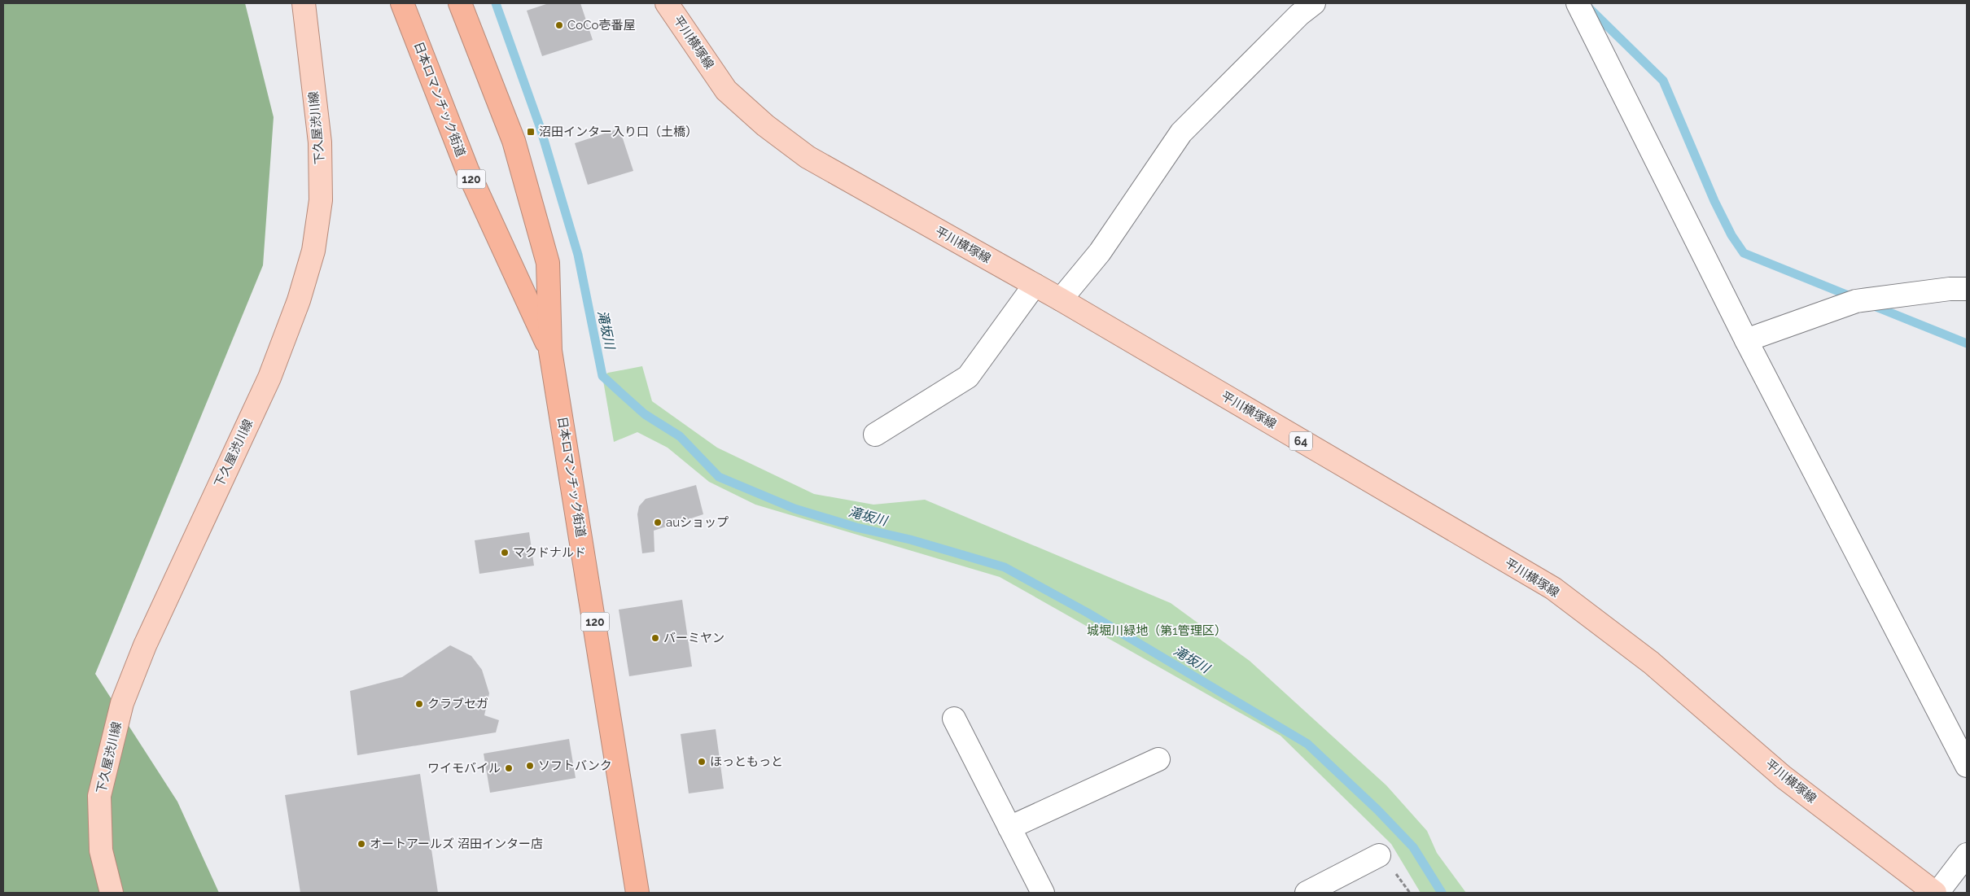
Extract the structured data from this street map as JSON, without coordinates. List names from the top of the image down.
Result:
{
  "streets": {
    "highway": ["日本ロマンチック街道", "120"],
    "main road": ["平川横塚線", "下久屋渋川線", "64"]
  },
  "water": ["滝坂川"],
  "parks": ["城堀川緑地（第1管理区）"],
  "places": {
    "other": [
      "CoCo壱番屋",
      "auショップ",
      "マクドナルド",
      "バーミヤン",
      "クラブセガ",
      "ほっともっと",
      "ソフトバンク",
      "ワイモバイル",
      "オートアールズ 沼田インター店"
    ],
    "transit": ["沼田インター入り口（土橋）"]
  }
}
